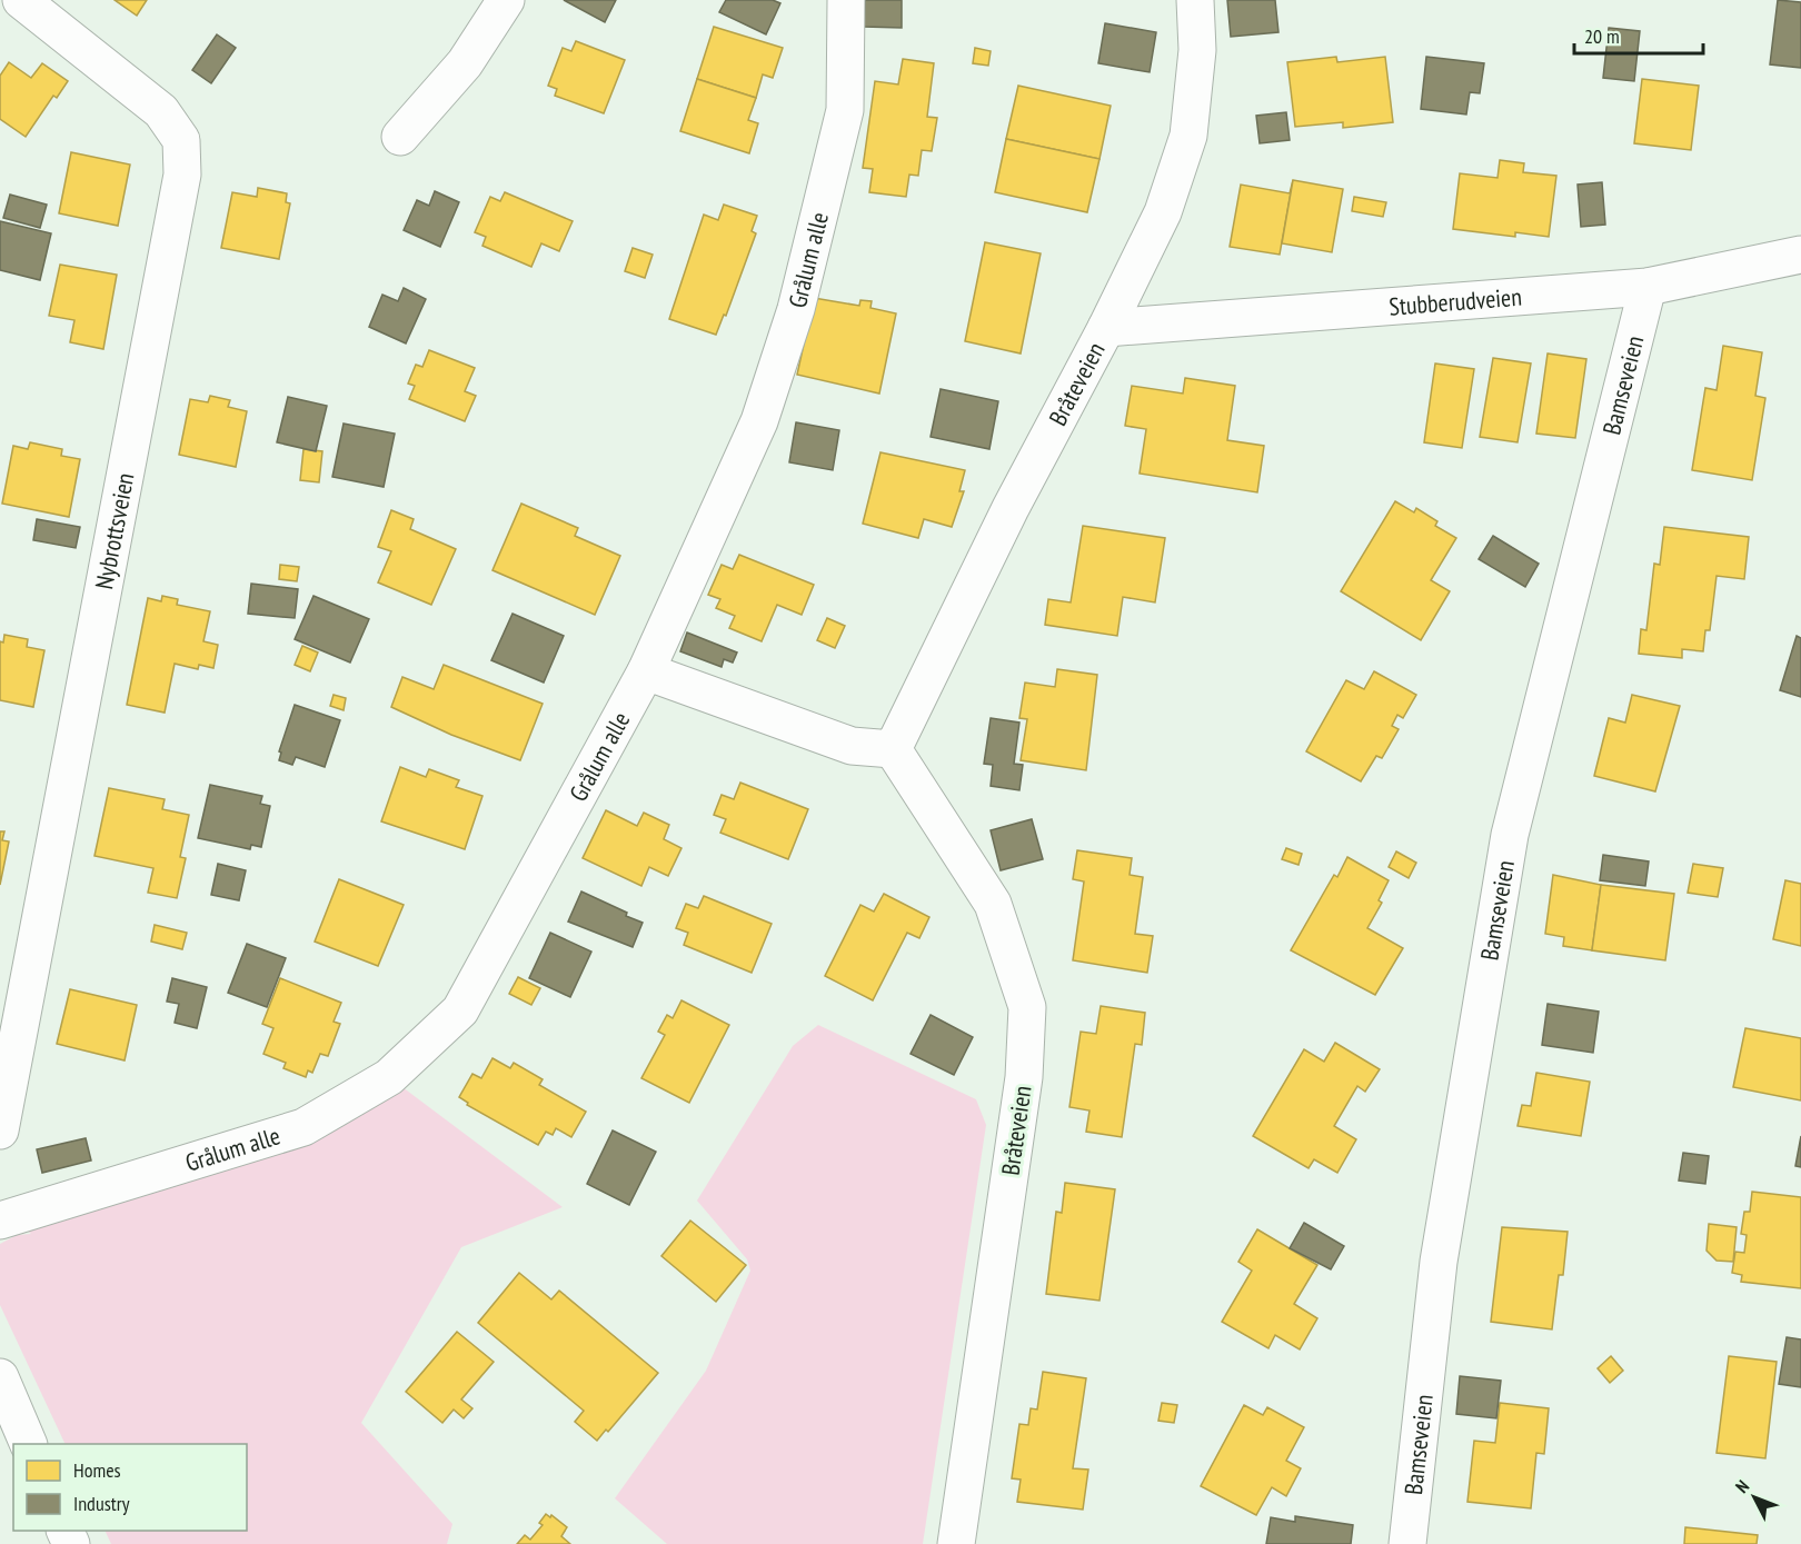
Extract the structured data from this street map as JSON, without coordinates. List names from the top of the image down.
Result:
{
  "streets": {
    "street": [
      "Grålum alle",
      "Stubberudveien",
      "Bråteveien",
      "Bamseveien",
      "Nybrottsveien"
    ]
  },
  "crossings": [
    ["Stubberudveien", "Bråteveien"],
    ["Stubberudveien", "Bamseveien"]
  ],
  "legend": ["Homes", "Industry"],
  "scale_bar": "20 m",
  "north": "top left"
}
